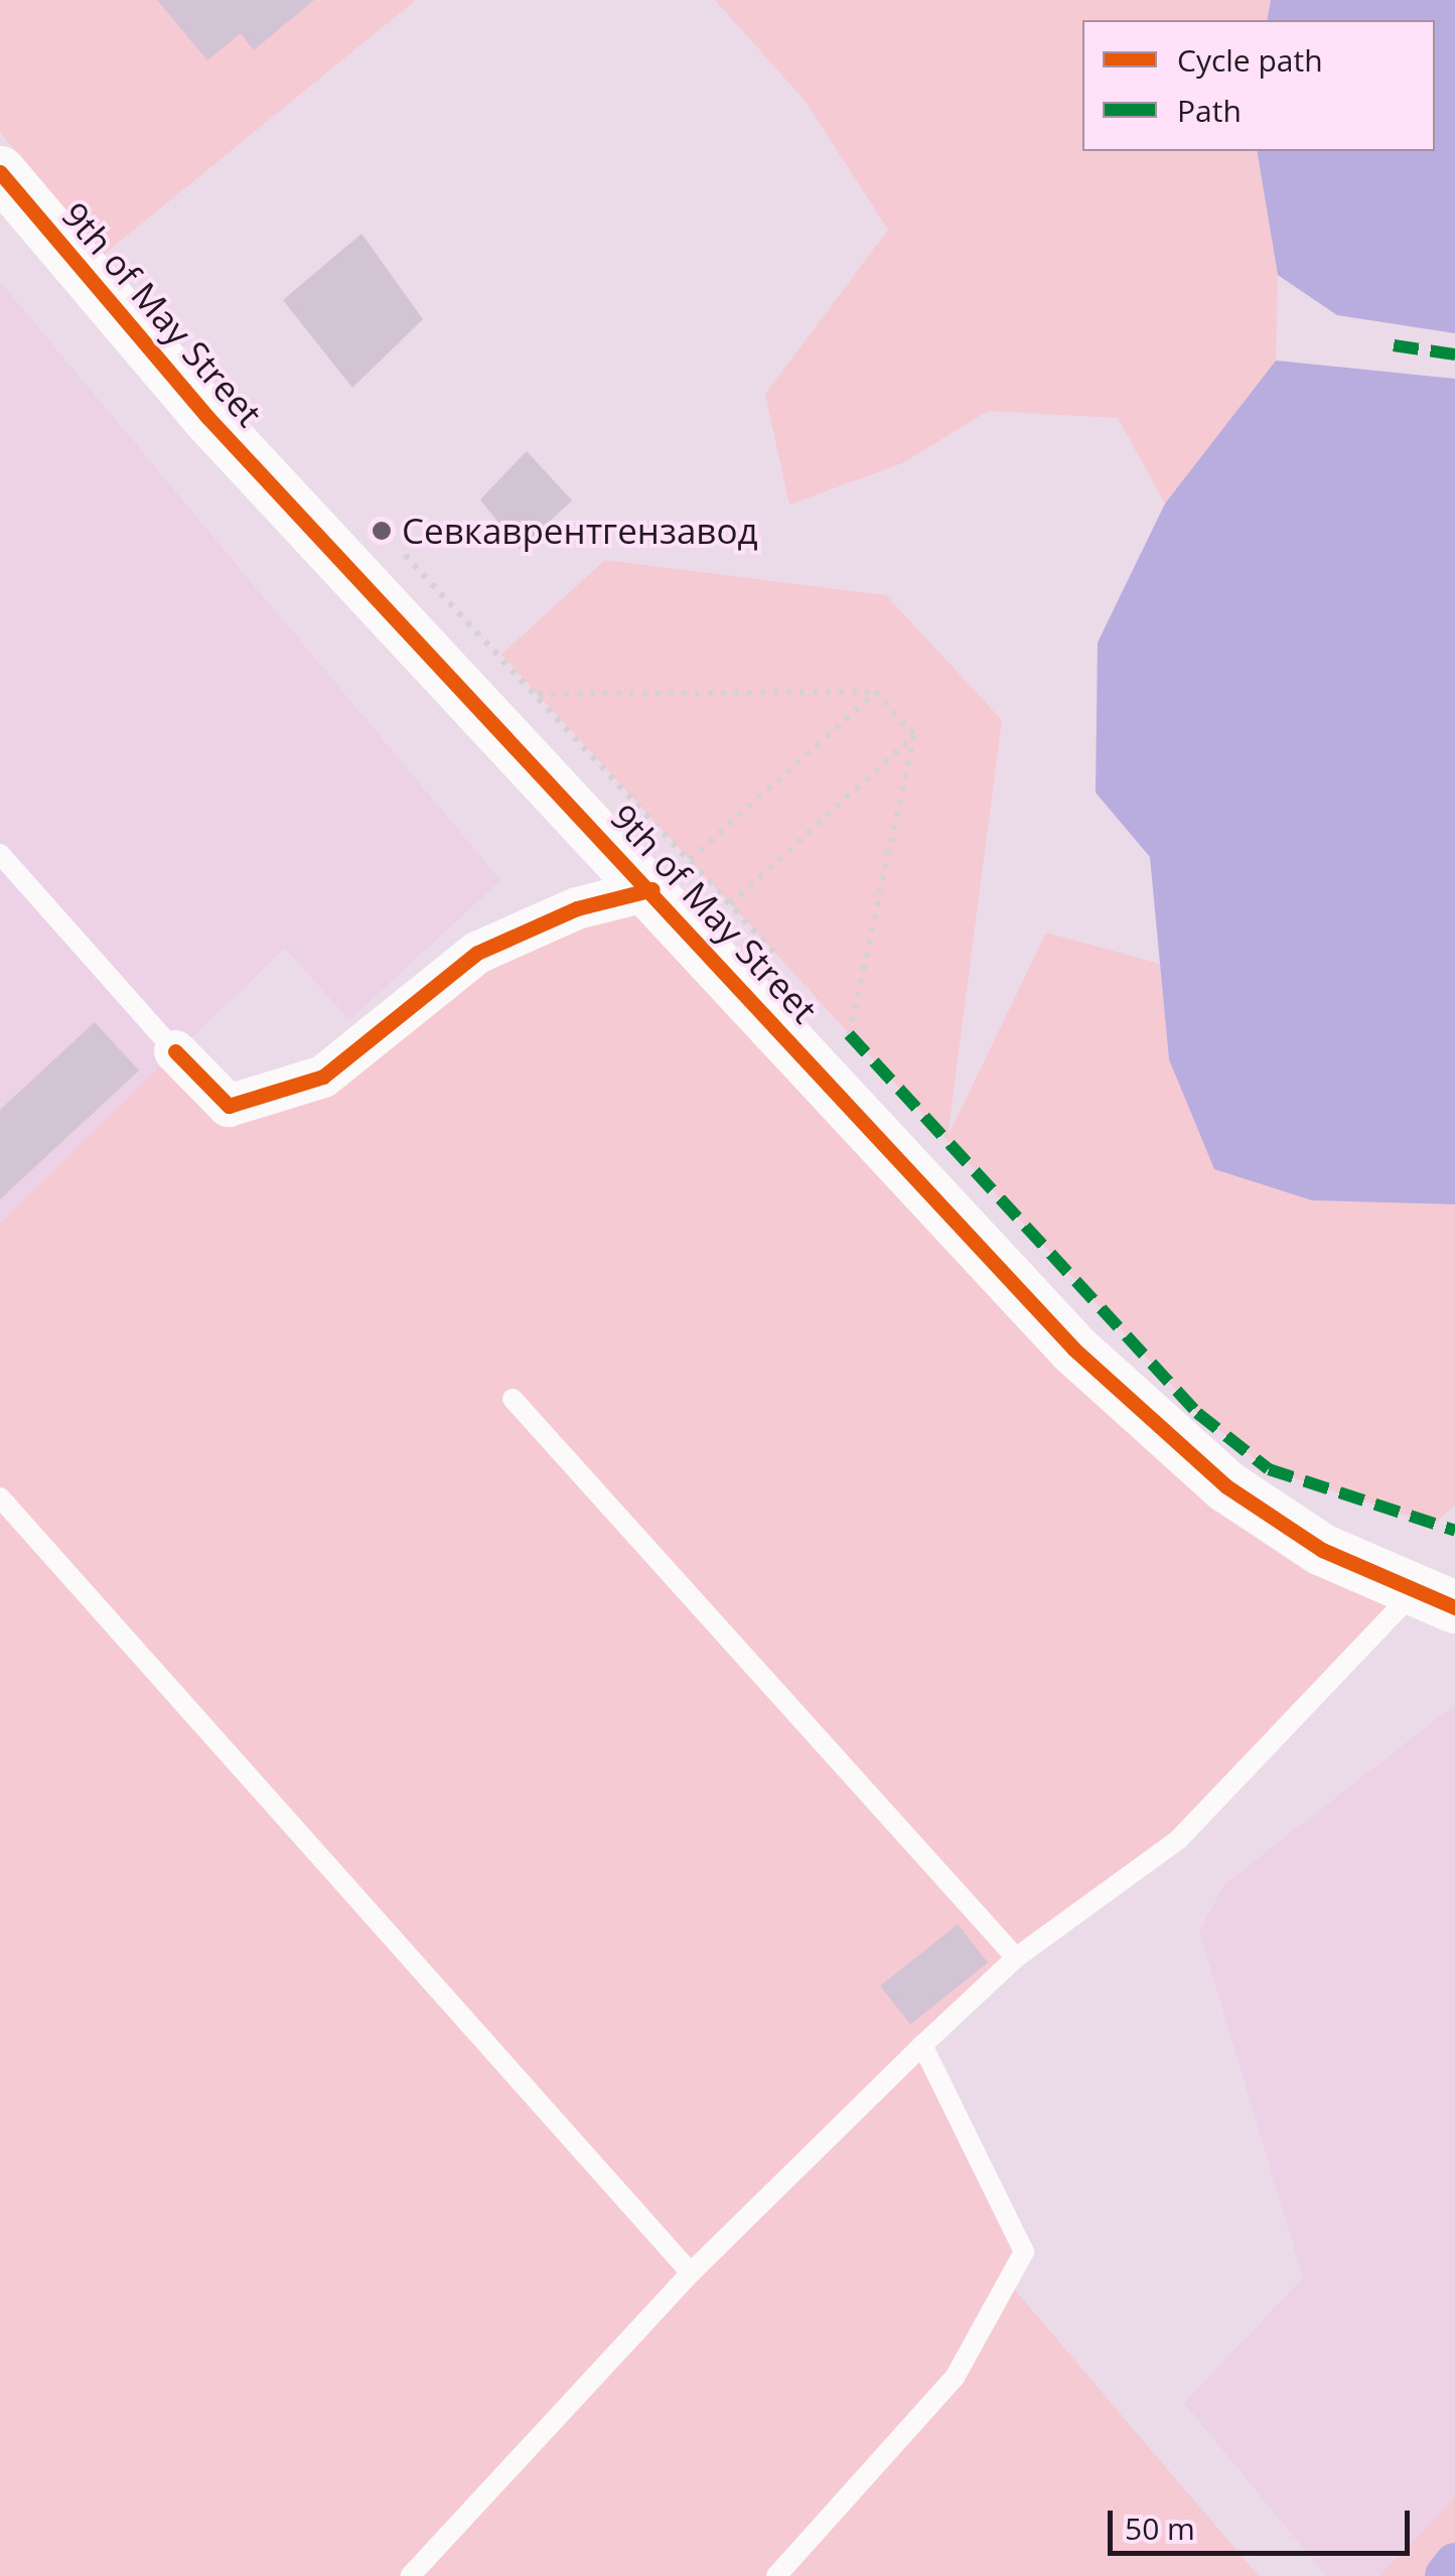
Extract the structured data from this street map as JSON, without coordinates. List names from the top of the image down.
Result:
{
  "streets": {
    "street": ["9th of May Street"]
  },
  "places": ["Севкаврентгензавод"],
  "legend": ["Cycle path", "Path"],
  "scale_bar": "50 m"
}
